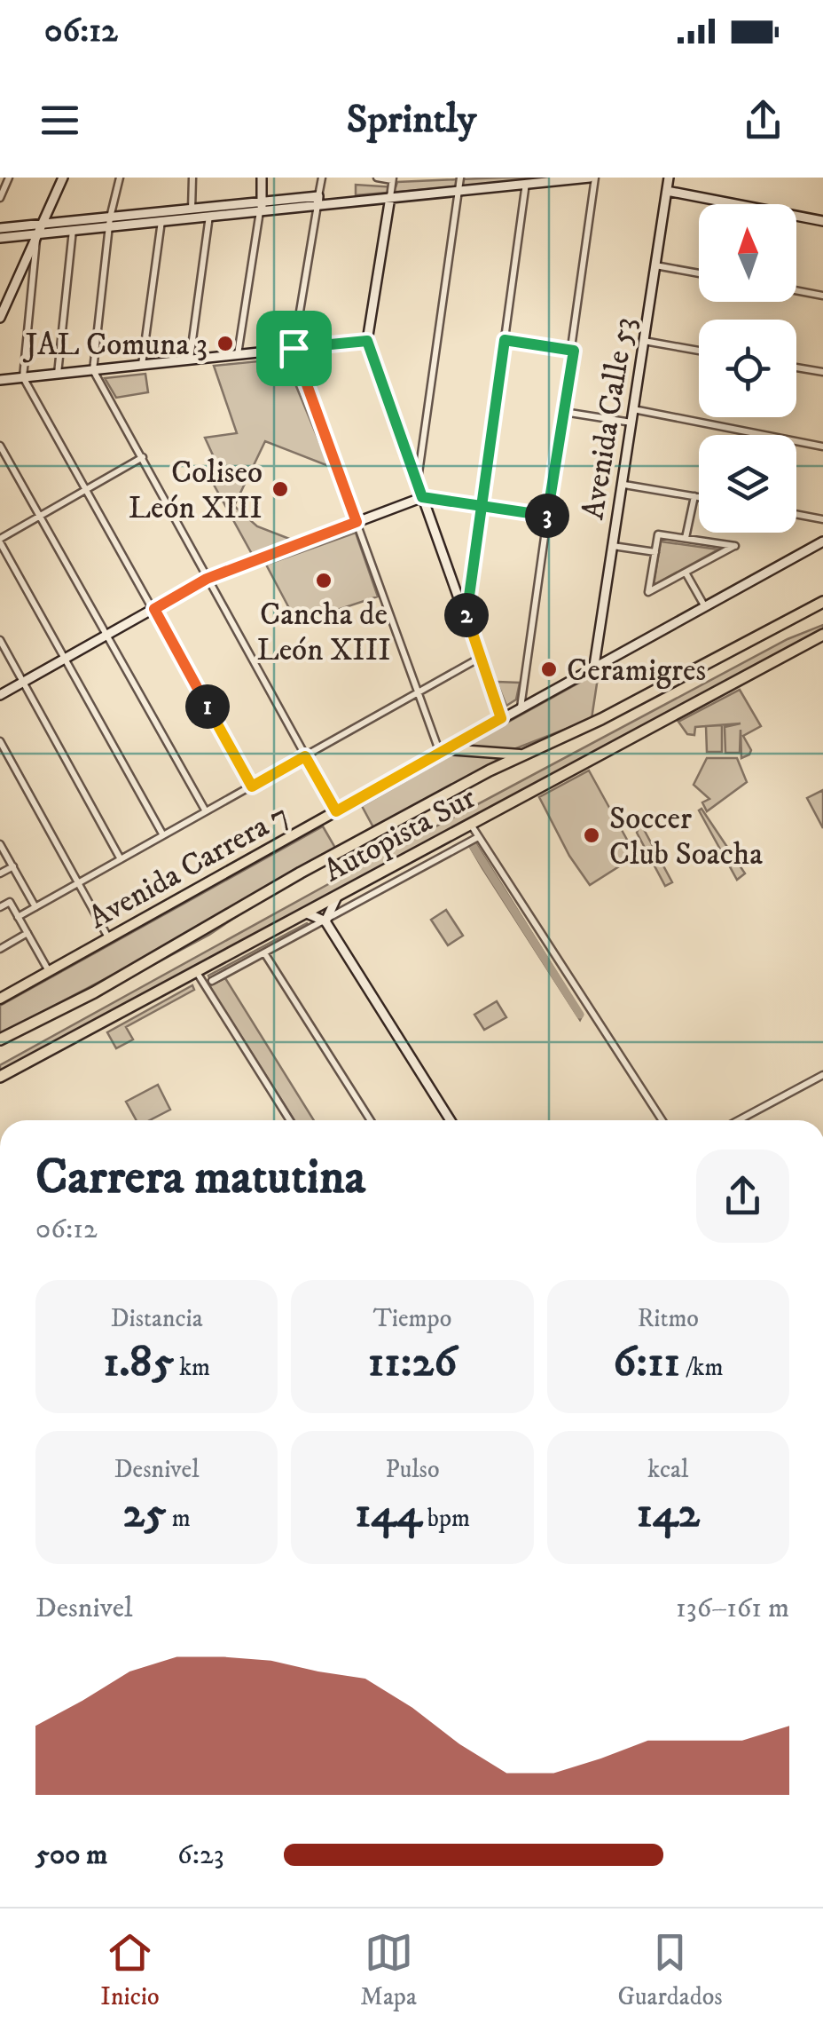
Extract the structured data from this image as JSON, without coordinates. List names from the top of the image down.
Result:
{
  "streets": {
    "highway": ["Autopista Sur"],
    "main road": ["Avenida Carrera 7"],
    "street": ["Avenida Calle 53"]
  },
  "crossings": [
    ["Avenida Calle 53", "Avenida Carrera 7"]
  ],
  "places": [
    "JAL Comuna 3",
    "Coliseo León XIII",
    "Cancha de León XIII",
    "Ceramigres",
    "Soccer Club Soacha"
  ],
  "north": "top",
  "page": {
    "status": "06:12",
    "header": "Sprintly",
    "pins": ["3", "2", "1"],
    "heading": ["Carrera matutina", "06:12"],
    "stats": [
      ["Distancia", "1.85 km"],
      ["Tiempo", "11:26"],
      ["Ritmo", "6:11 /km"],
      ["Desnivel", "25 m"],
      ["Pulso", "144 bpm"],
      ["kcal", "142"]
    ],
    "chart": ["Desnivel", "136–161 m"],
    "list": [
      {
        "name": "500 m",
        "note": "6:23"
      }
    ],
    "tabs": ["Inicio", "Mapa", "Guardados"]
  }
}
